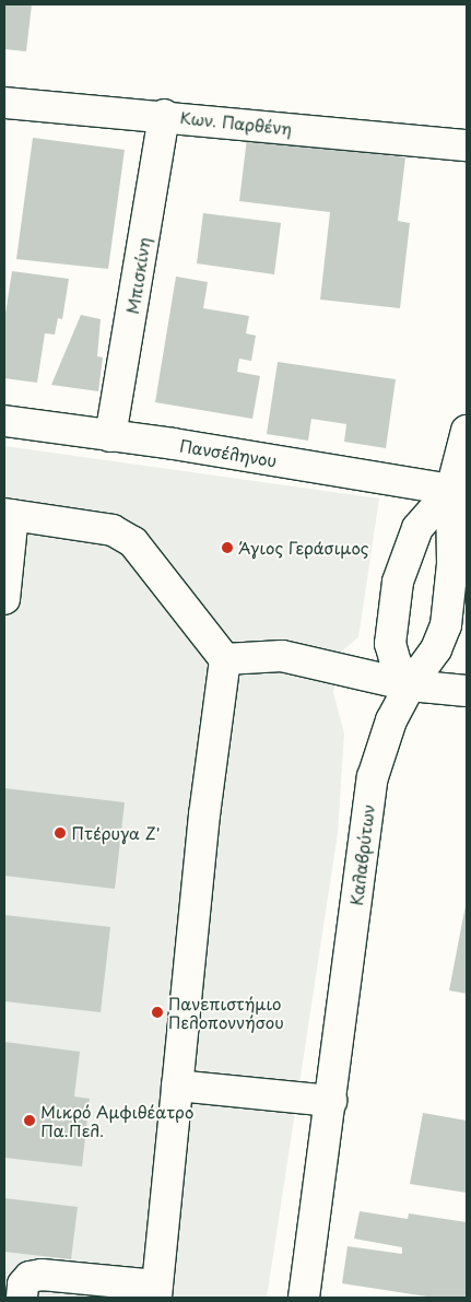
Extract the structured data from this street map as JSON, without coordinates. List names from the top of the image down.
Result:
{
  "streets": {
    "street": [
      "Κων. Παρθένη",
      "Μπισκίνη",
      "Πανσέληνου",
      "Καλαβρύτων"
    ]
  },
  "crossings": [
    ["Κων. Παρθένη", "Μπισκίνη"],
    ["Μπισκίνη", "Πανσέληνου"],
    ["Πανσέληνου", "Καλαβρύτων"]
  ],
  "places": [
    "Άγιος Γεράσιμος",
    "Πτέρυγα Ζ'",
    "Πανεπιστήμιο Πελοποννήσου",
    "Μικρό Αμφιθέατρο Πα.Πελ."
  ]
}
